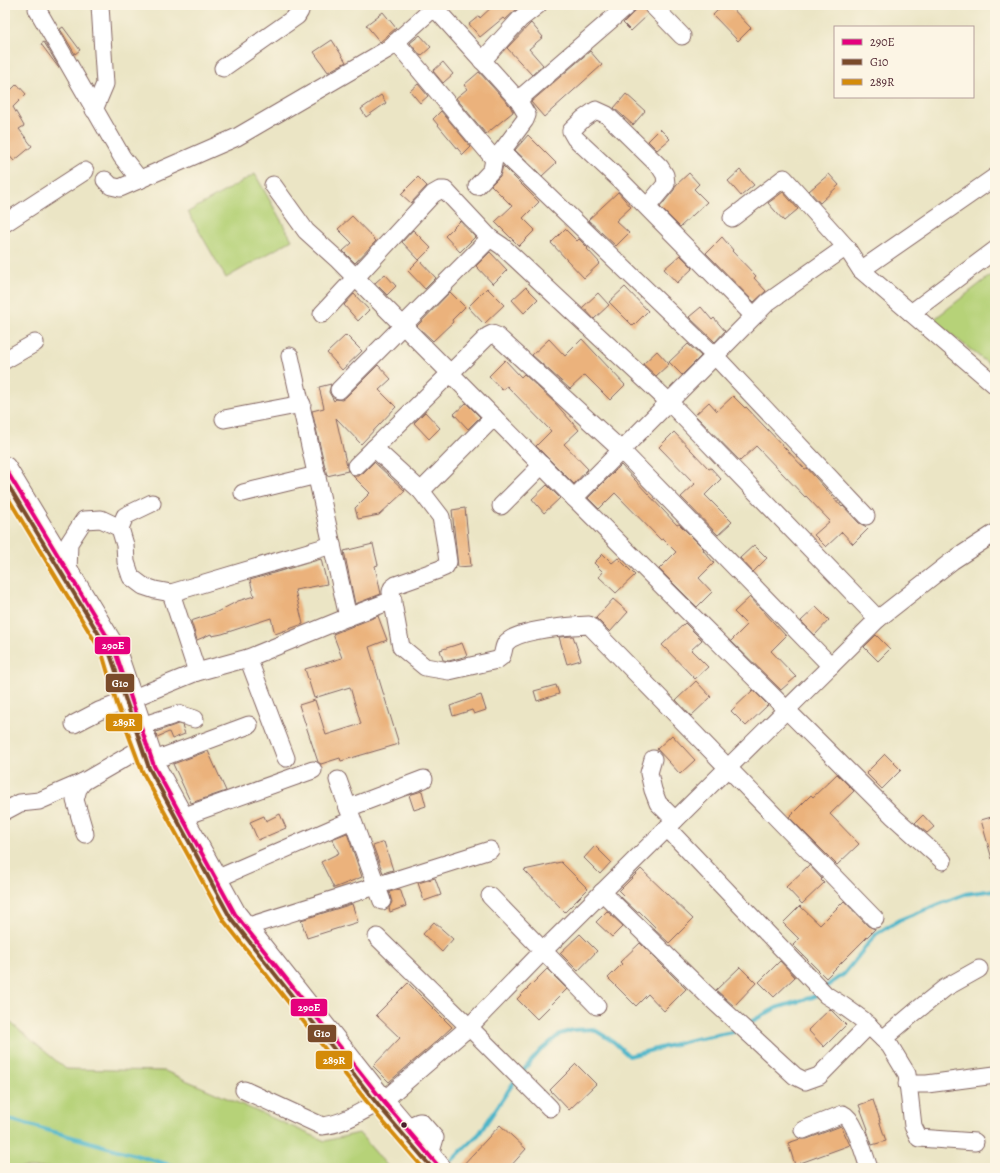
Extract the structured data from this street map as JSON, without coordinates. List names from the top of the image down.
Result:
{
  "lines": ["transit line 290E", "transit line G10", "transit line 289R"],
  "legend": ["290E", "G10", "289R"]
}
